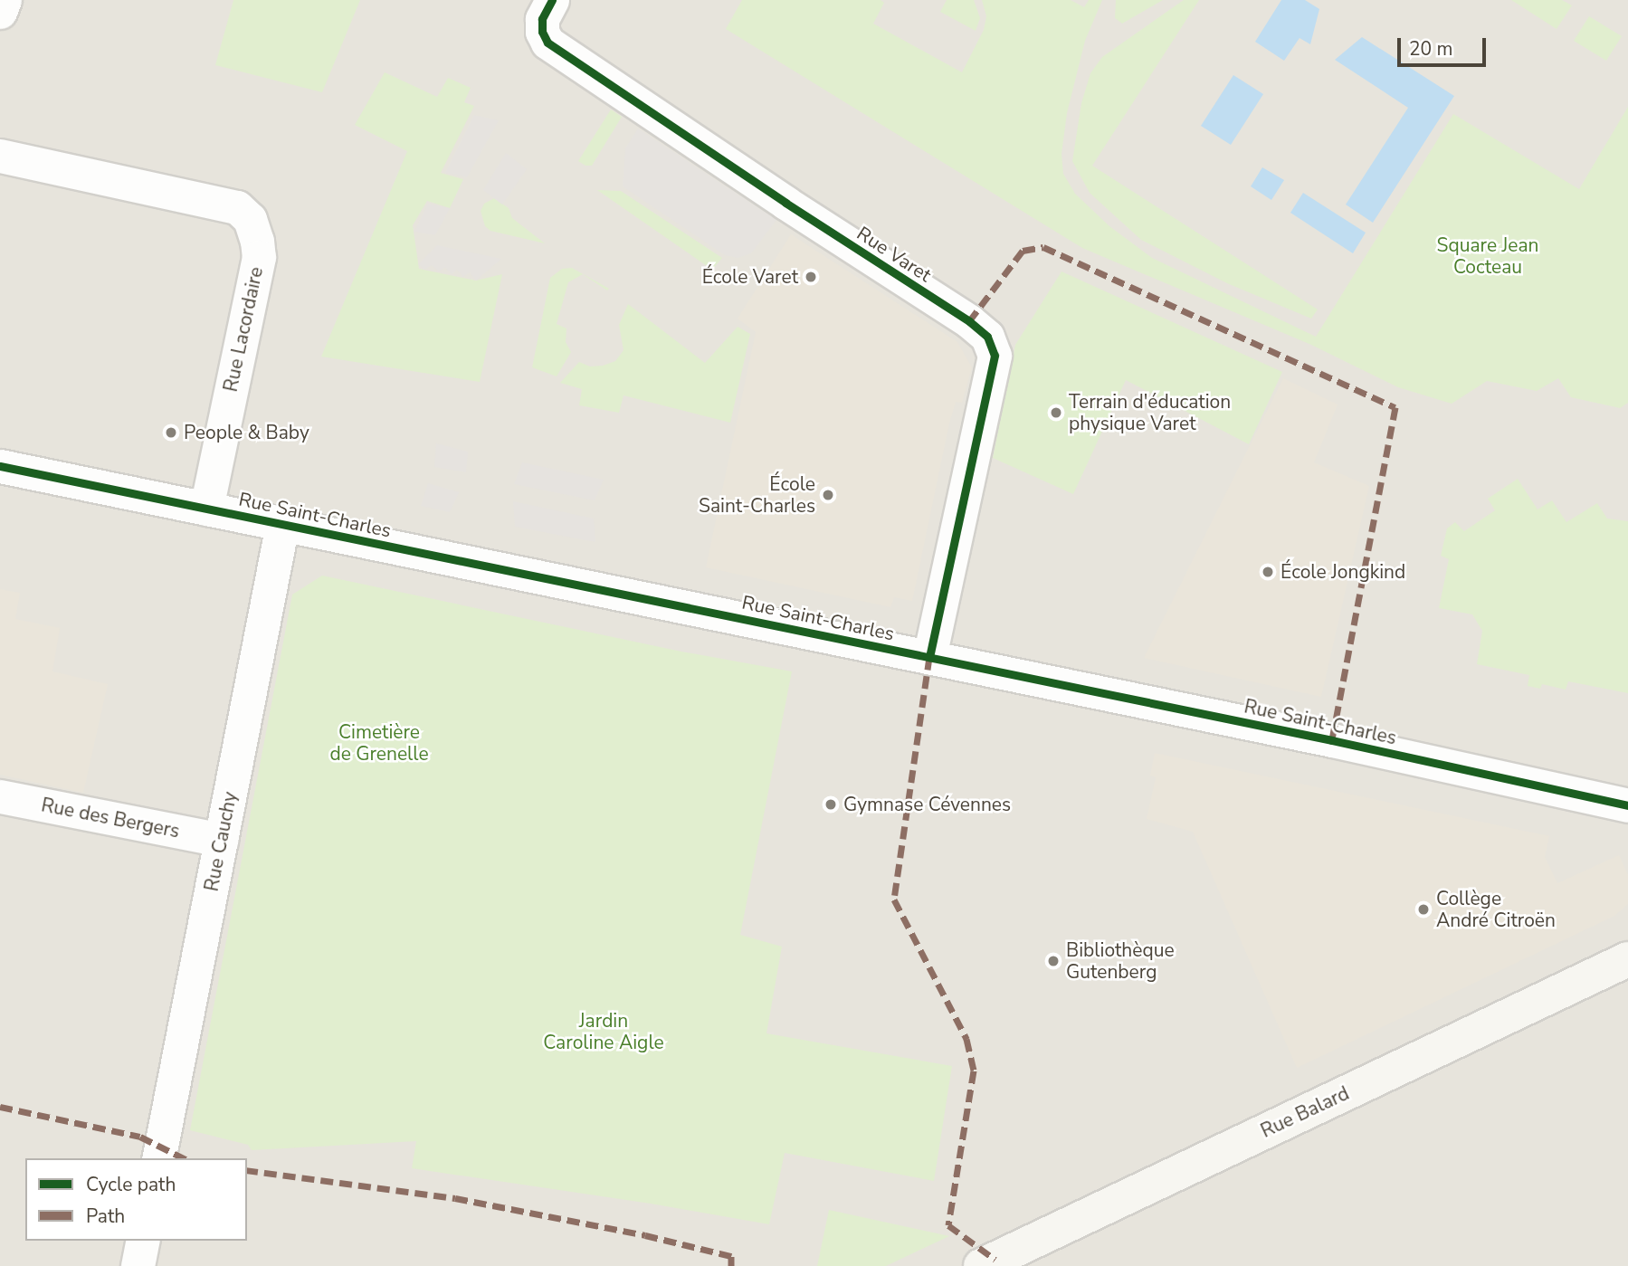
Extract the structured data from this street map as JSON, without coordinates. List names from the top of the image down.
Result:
{
  "streets": {
    "street": [
      "Rue Varet",
      "Rue Lacordaire",
      "Rue Saint-Charles",
      "Rue des Bergers",
      "Rue Cauchy",
      "Rue Balard"
    ]
  },
  "crossings": [
    ["Rue Varet", "Rue Saint-Charles"],
    ["Rue Lacordaire", "Rue Saint-Charles"],
    ["Rue Saint-Charles", "Rue Cauchy"],
    ["Rue des Bergers", "Rue Cauchy"]
  ],
  "parks": ["Square Jean Cocteau", "Cimetière de Grenelle", "Jardin Caroline Aigle"],
  "places": [
    "École Varet",
    "Terrain d'éducation physique Varet",
    "People & Baby",
    "École Saint-Charles",
    "École Jongkind",
    "Gymnase Cévennes",
    "Collège André Citroën",
    "Bibliothèque Gutenberg"
  ],
  "legend": ["Cycle path", "Path"],
  "scale_bar": "20 m"
}
